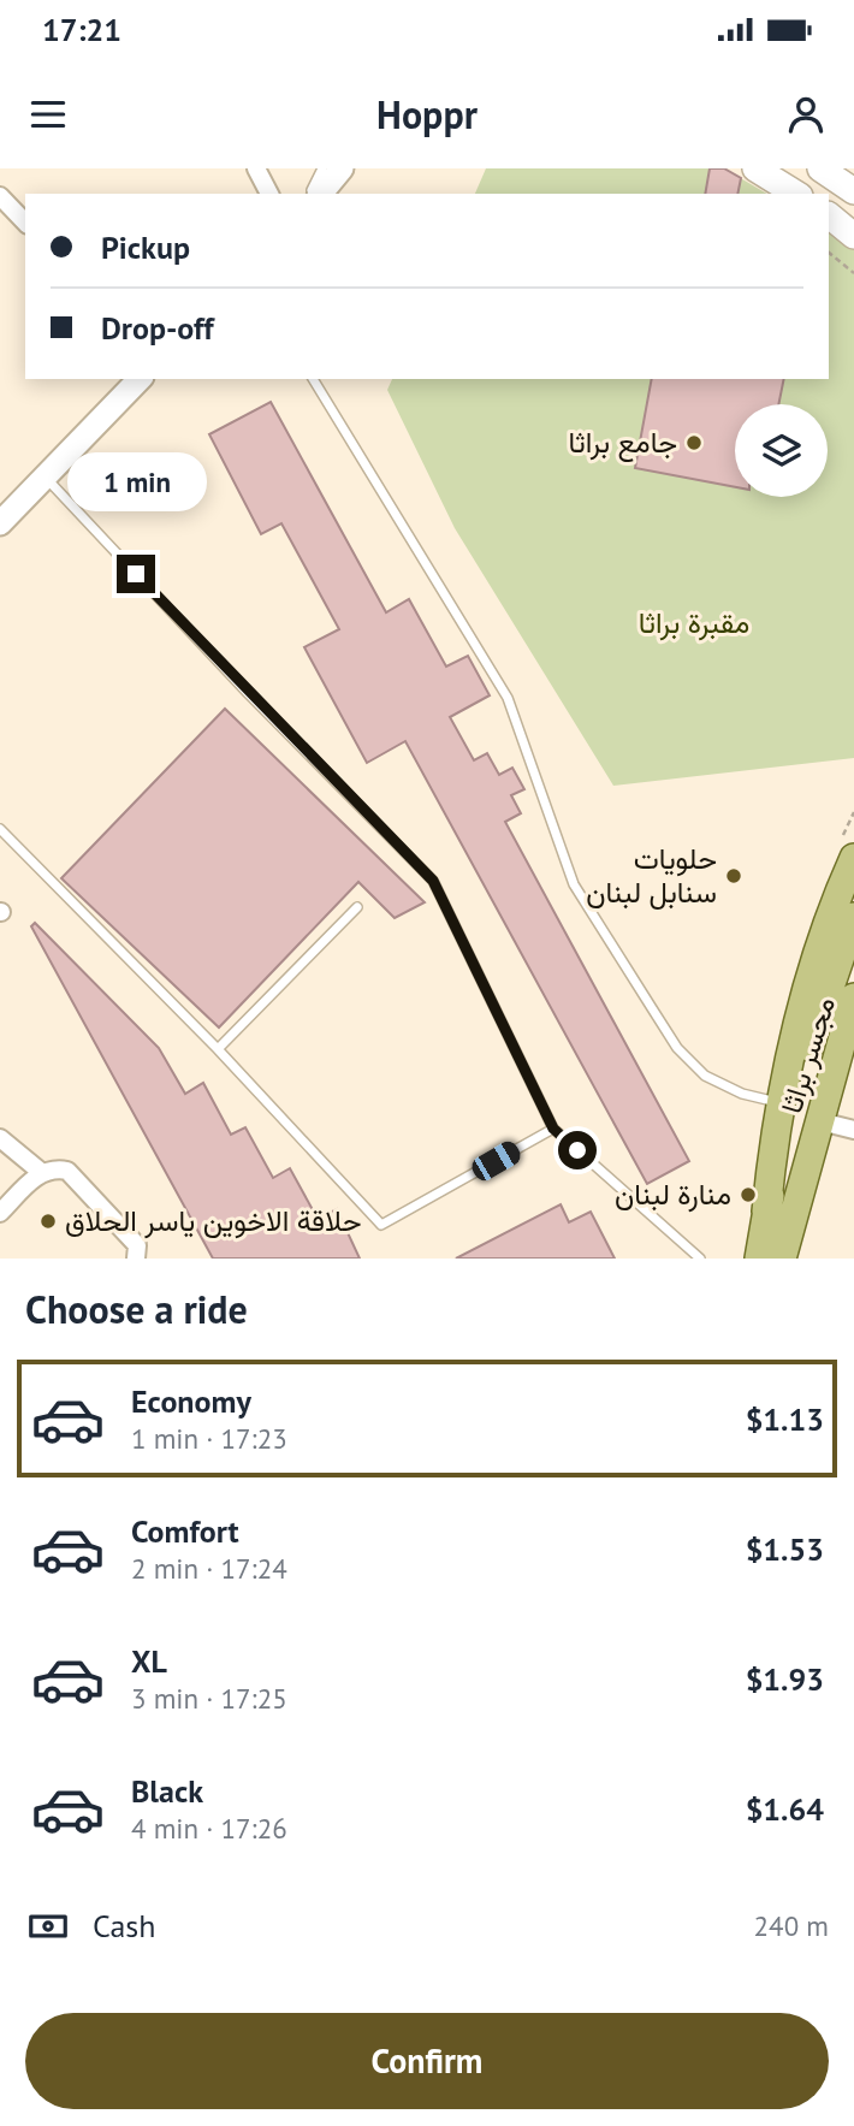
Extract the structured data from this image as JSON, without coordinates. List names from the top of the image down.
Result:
{
  "streets": {
    "main road": ["مجسر براثا"]
  },
  "parks": ["مقبرة براثا"],
  "places": [
    "جامع براثا",
    "حلويات سنابل لبنان",
    "منارة لبنان",
    "حلاقة الاخوين ياسر الحلاق"
  ],
  "page": {
    "status": "17:21",
    "header": "Hoppr",
    "banner": ["Pickup", "Drop-off"],
    "bubble": "1 min",
    "heading": "Choose a ride",
    "list": [
      {
        "name": "Economy",
        "note": "1 min · 17:23",
        "value": "$1.13"
      },
      {
        "name": "Comfort",
        "note": "2 min · 17:24",
        "value": "$1.53"
      },
      {
        "name": "XL",
        "note": "3 min · 17:25",
        "value": "$1.93"
      },
      {
        "name": "Black",
        "note": "4 min · 17:26",
        "value": "$1.64"
      }
    ],
    "pay": ["Cash", "240 m"],
    "buttons": "Confirm"
  }
}
